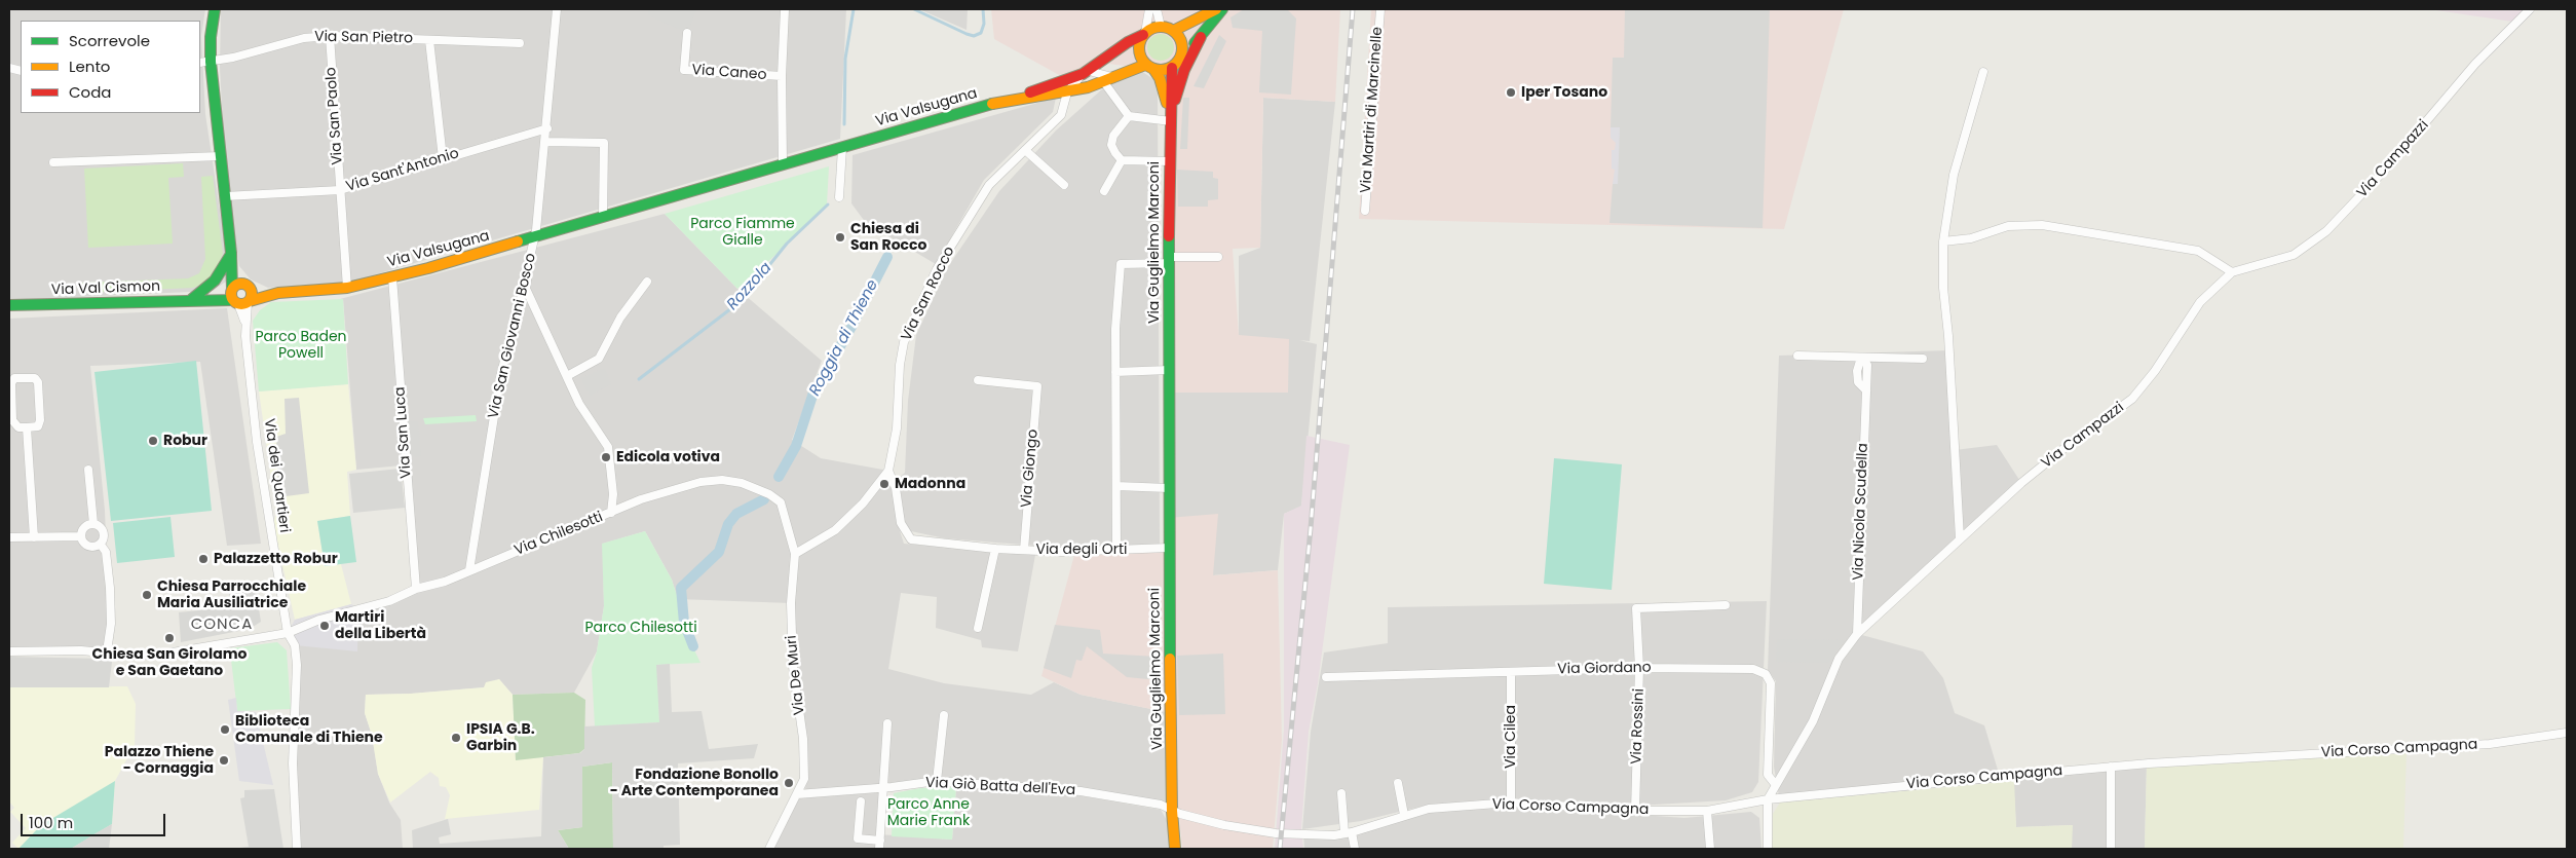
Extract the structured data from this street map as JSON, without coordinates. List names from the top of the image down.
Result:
{
  "streets": {
    "main road": [
      "Via Valsugana",
      "Via Guglielmo Marconi",
      "Via Val Cismon",
      "Via dei Quartieri"
    ],
    "street": [
      "Via San Pietro",
      "Via Caneo",
      "Via Martiri di Marcinelle",
      "Via San Paolo",
      "Via Campazzi",
      "Via Sant'Antonio",
      "Via San Rocco",
      "Via San Giovanni Bosco",
      "Via San Luca",
      "Via Giongo",
      "Via Nicola Scudella",
      "Via Chilesotti",
      "Via degli Orti",
      "Via Giordano",
      "Via De Muri",
      "Via Rossini",
      "Via Cilea",
      "Via Corso Campagna",
      "Via Giò Batta dell'Eva"
    ]
  },
  "crossings": [
    ["Via San Pietro", "Via San Paolo"],
    ["Via San Pietro", "Via dei Quartieri"],
    ["Via Valsugana", "Via San Paolo"],
    ["Via Valsugana", "Via Guglielmo Marconi"],
    ["Via Valsugana", "Via Val Cismon"],
    ["Via Valsugana", "Via San Rocco"],
    ["Via Valsugana", "Via San Giovanni Bosco"],
    ["Via Valsugana", "Via San Luca"],
    ["Via Valsugana", "Via dei Quartieri"],
    ["Via San Paolo", "Via Sant'Antonio"],
    ["Via Campazzi", "Via Nicola Scudella"],
    ["Via Campazzi", "Via Giordano"],
    ["Via Campazzi", "Via Corso Campagna"],
    ["Via Sant'Antonio", "Via San Giovanni Bosco"],
    ["Via Sant'Antonio", "Via dei Quartieri"],
    ["Via Guglielmo Marconi", "Via degli Orti"],
    ["Via Guglielmo Marconi", "Via Corso Campagna"],
    ["Via Guglielmo Marconi", "Via Giò Batta dell'Eva"],
    ["Via Val Cismon", "Via dei Quartieri"],
    ["Via San Rocco", "Via Chilesotti"],
    ["Via San Rocco", "Via degli Orti"],
    ["Via San Rocco", "Via De Muri"],
    ["Via San Giovanni Bosco", "Via Chilesotti"],
    ["Via San Luca", "Via Chilesotti"],
    ["Via Giongo", "Via degli Orti"],
    ["Via dei Quartieri", "Via Chilesotti"],
    ["Via Chilesotti", "Via De Muri"],
    ["Via Giordano", "Via Rossini"],
    ["Via Giordano", "Via Cilea"],
    ["Via De Muri", "Via Giò Batta dell'Eva"],
    ["Via Rossini", "Via Corso Campagna"],
    ["Via Cilea", "Via Corso Campagna"],
    ["Via Corso Campagna", "Via Giò Batta dell'Eva"]
  ],
  "districts": ["CONCA"],
  "water": ["Rozzola", "Roggia di Thiene"],
  "parks": [
    "Parco Fiamme Gialle",
    "Parco Baden Powell",
    "Parco Chilesotti",
    "Parco Anne Marie Frank"
  ],
  "places": [
    "Iper Tosano",
    "Chiesa di San Rocco",
    "Robur",
    "Edicola votiva",
    "Madonna",
    "Palazzetto Robur",
    "Chiesa Parrocchiale Maria Ausiliatrice",
    "Martiri della Libertà",
    "Chiesa San Girolamo e San Gaetano",
    "Biblioteca Comunale di Thiene",
    "IPSIA G.B. Garbin",
    "Palazzo Thiene - Cornaggia",
    "Fondazione Bonollo - Arte Contemporanea"
  ],
  "legend": ["Scorrevole", "Lento", "Coda"],
  "scale_bar": "100 m"
}
